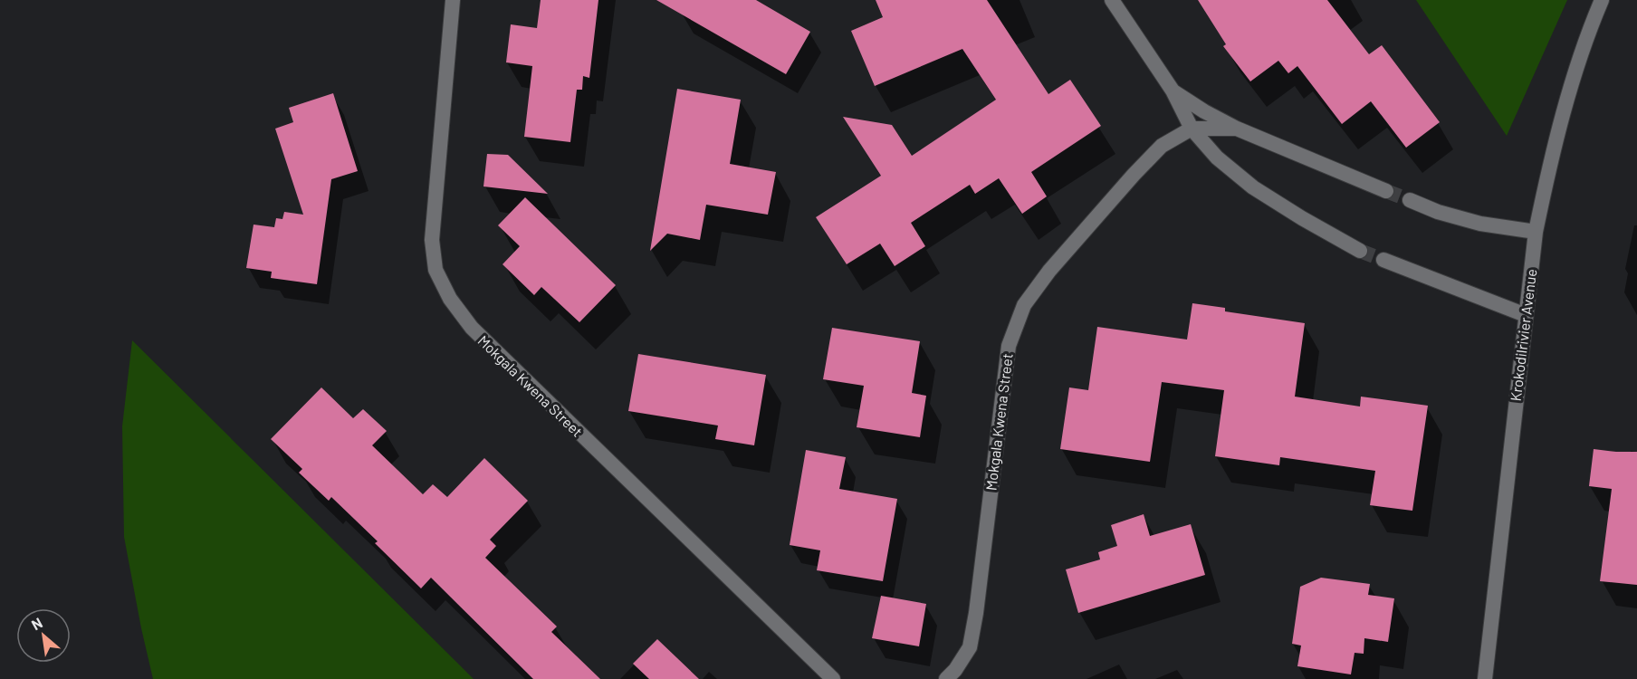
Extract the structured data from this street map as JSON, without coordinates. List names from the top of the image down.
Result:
{
  "streets": {
    "street": ["Krokodilrivier Avenue", "Mokgala Kwena Street"]
  },
  "north": "top left"
}
